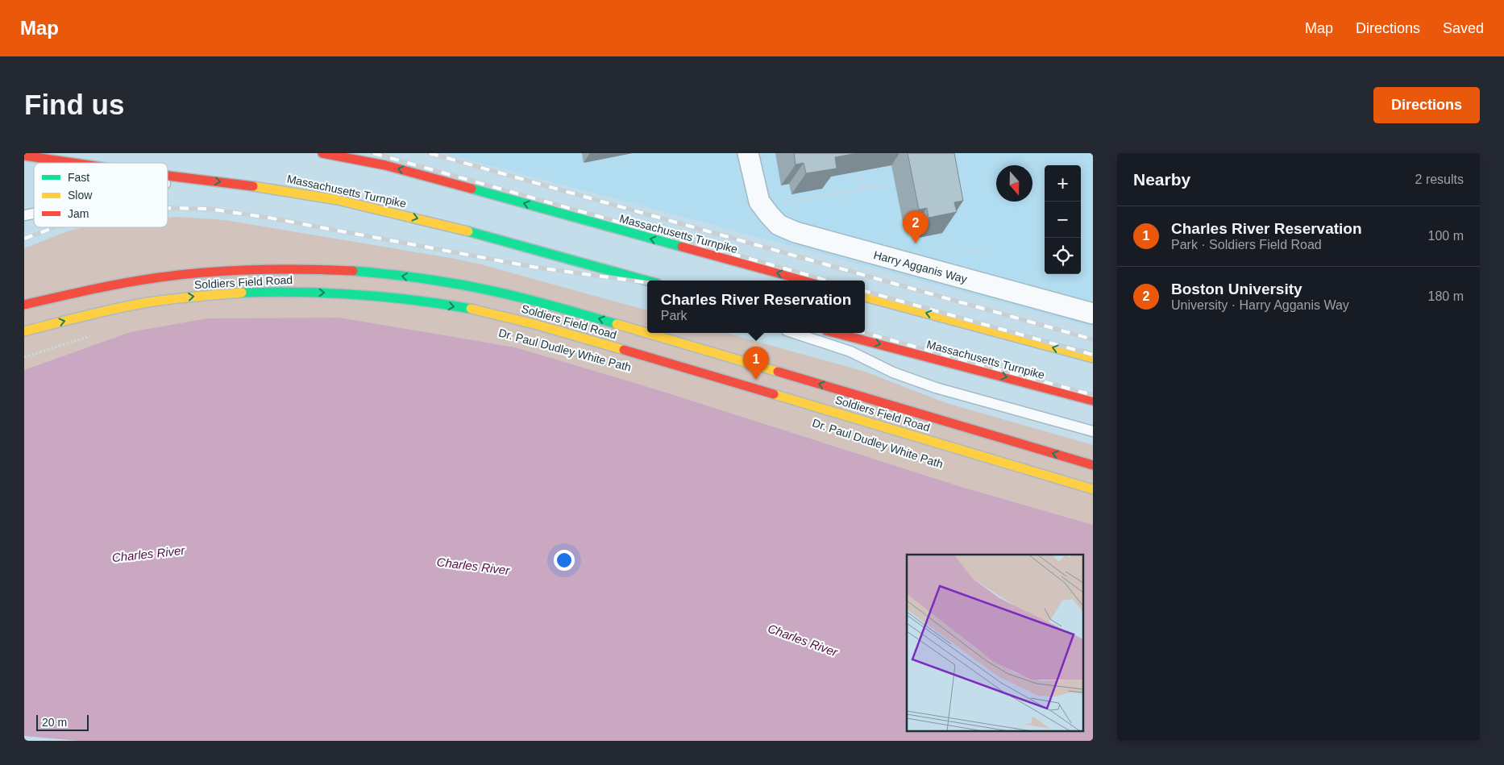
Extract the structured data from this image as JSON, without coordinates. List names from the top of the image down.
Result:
{
  "streets": {
    "highway": ["Massachusetts Turnpike", "Soldiers Field Road"],
    "street": ["Harry Agganis Way"]
  },
  "water": ["Charles River"],
  "legend": ["Fast", "Slow", "Jam"],
  "scale_bar": "20 m",
  "north": "bottom",
  "page": {
    "header": "Map",
    "nav": ["Map", "Directions", "Saved"],
    "buttons": "Directions",
    "title": "Find us",
    "heading": ["Nearby", "2 results"],
    "map_buttons": ["+", "−"],
    "list": [
      {
        "mark": "1",
        "name": "Charles River Reservation",
        "note": "Park · Soldiers Field Road",
        "value": "100 m"
      },
      {
        "mark": "2",
        "name": "Boston University",
        "note": "University · Harry Agganis Way",
        "value": "180 m"
      }
    ],
    "pins": ["2", "1"],
    "popup": ["Charles River Reservation", "Park"],
    "scale": "20 m"
  }
}
